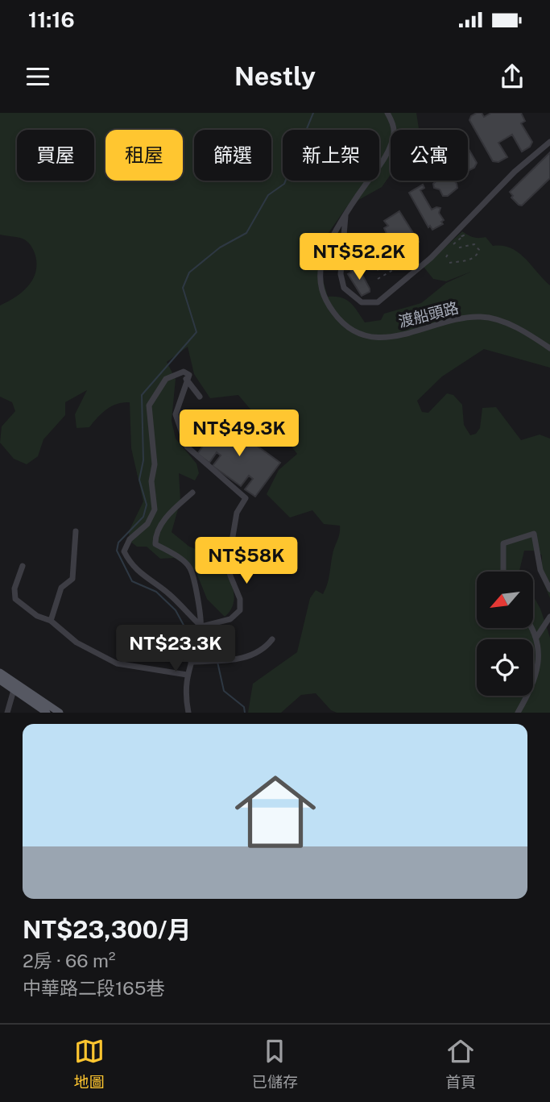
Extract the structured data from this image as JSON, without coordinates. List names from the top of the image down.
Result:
{
  "streets": {
    "street": ["渡船頭路"]
  },
  "north": "bottom left",
  "page": {
    "status": "11:16",
    "header": "Nestly",
    "chip": [
      "買屋",
      "租屋",
      "篩選",
      "新上架",
      "公寓"
    ],
    "price": [
      "NT$52.2K",
      "NT$49.3K",
      "NT$58K",
      "NT$23.3K"
    ],
    "list": [
      {
        "name": "NT$23,300/月",
        "note": "2房 · 66 m² · 中華路二段165巷"
      }
    ],
    "tabs": ["地圖", "已儲存", "首頁"]
  }
}
